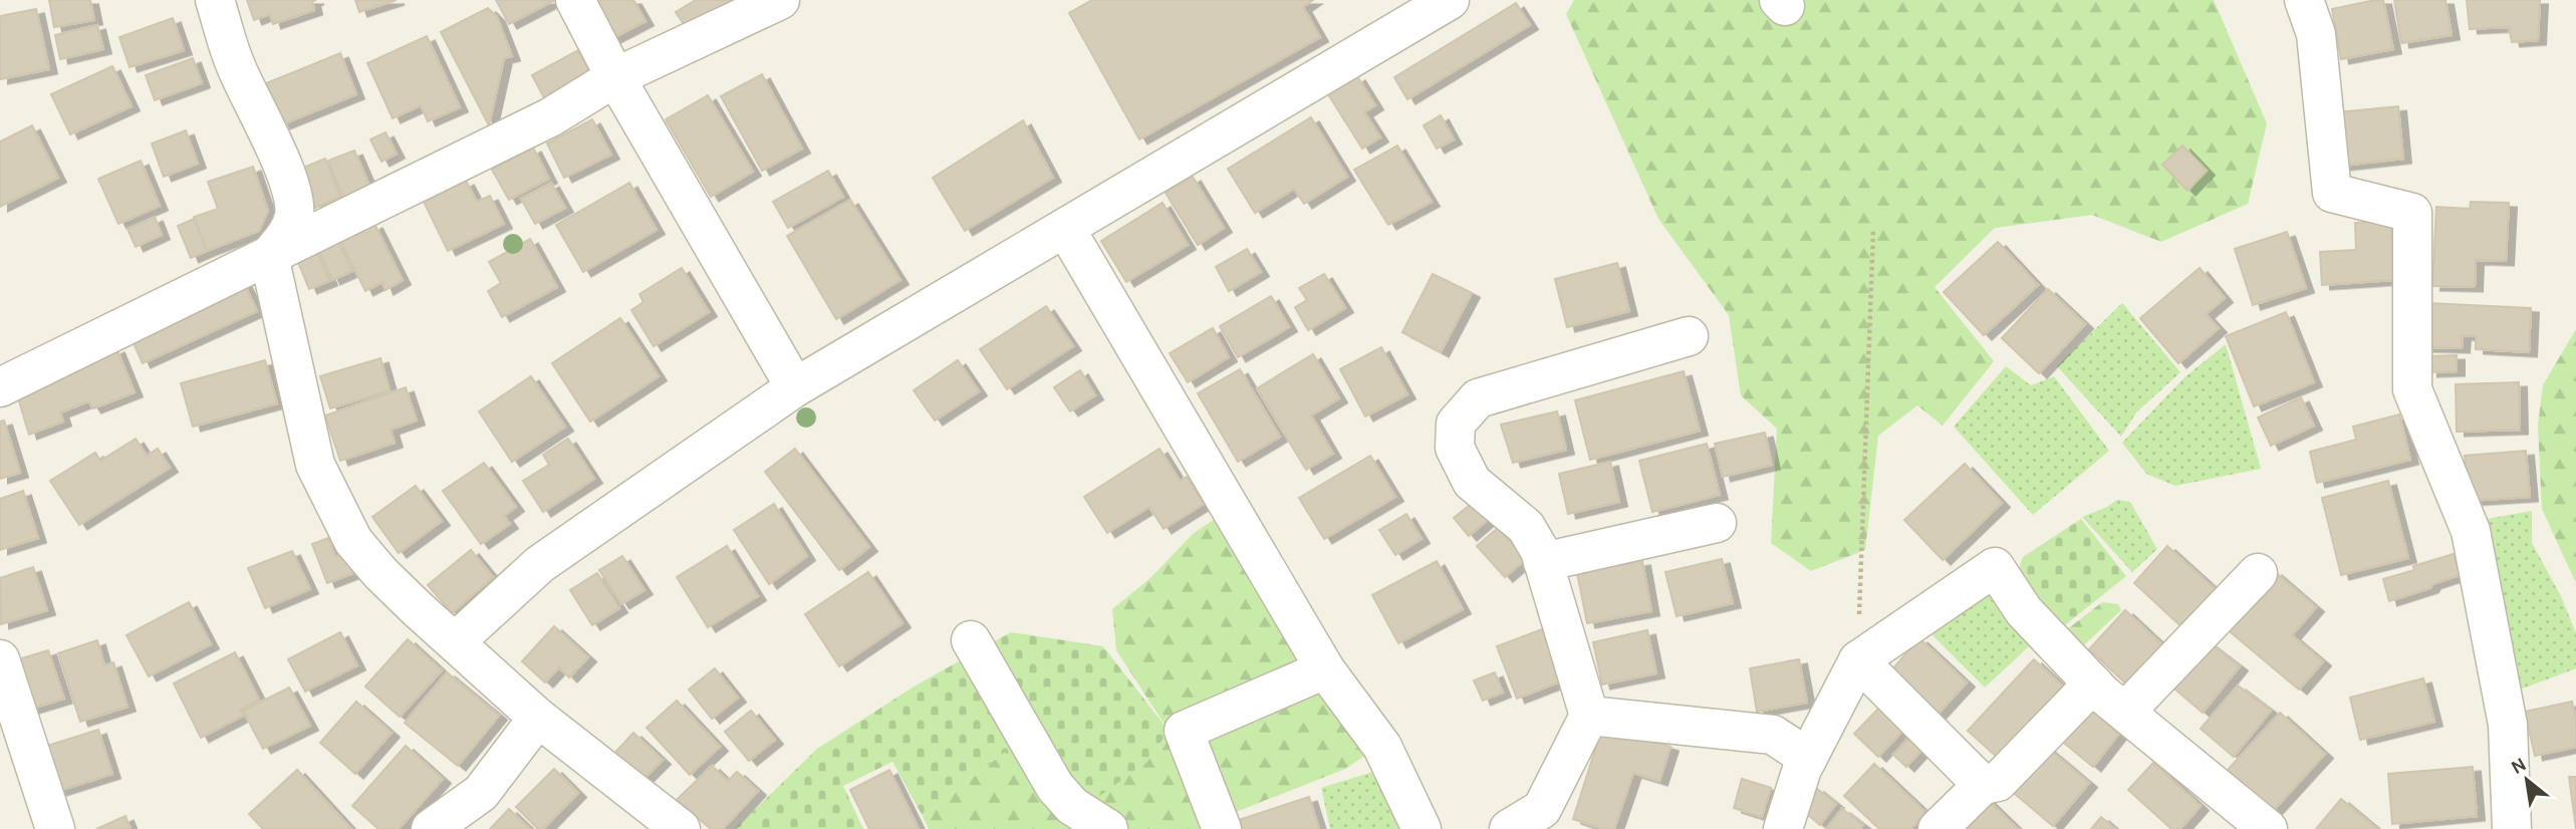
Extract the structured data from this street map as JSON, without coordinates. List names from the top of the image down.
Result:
{
  "north": "top left"
}
